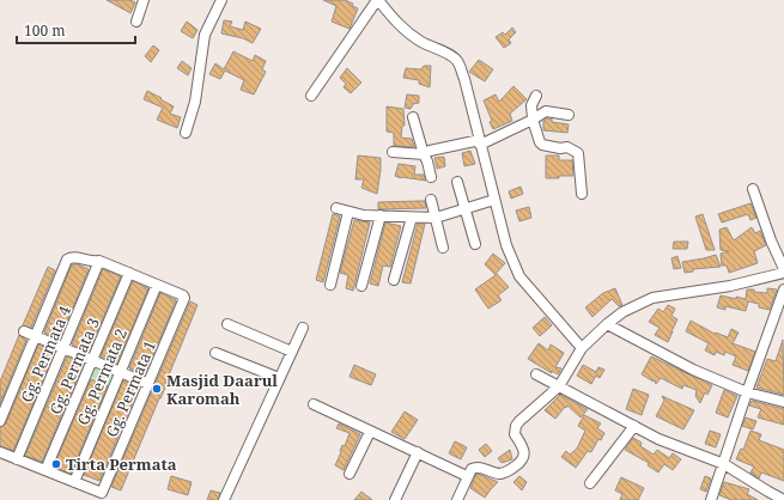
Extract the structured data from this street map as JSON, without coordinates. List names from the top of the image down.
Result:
{
  "streets": {
    "street": [
      "Gg. Permata 4",
      "Gg. Permata 3",
      "Gg. Permata 2",
      "Gg. Permata 1"
    ]
  },
  "crossings": [
    ["Gg. Permata 2", "Gg. Permata 1"]
  ],
  "places": ["Masjid Daarul Karomah", "Tirta Permata"],
  "scale_bar": "100 m"
}
